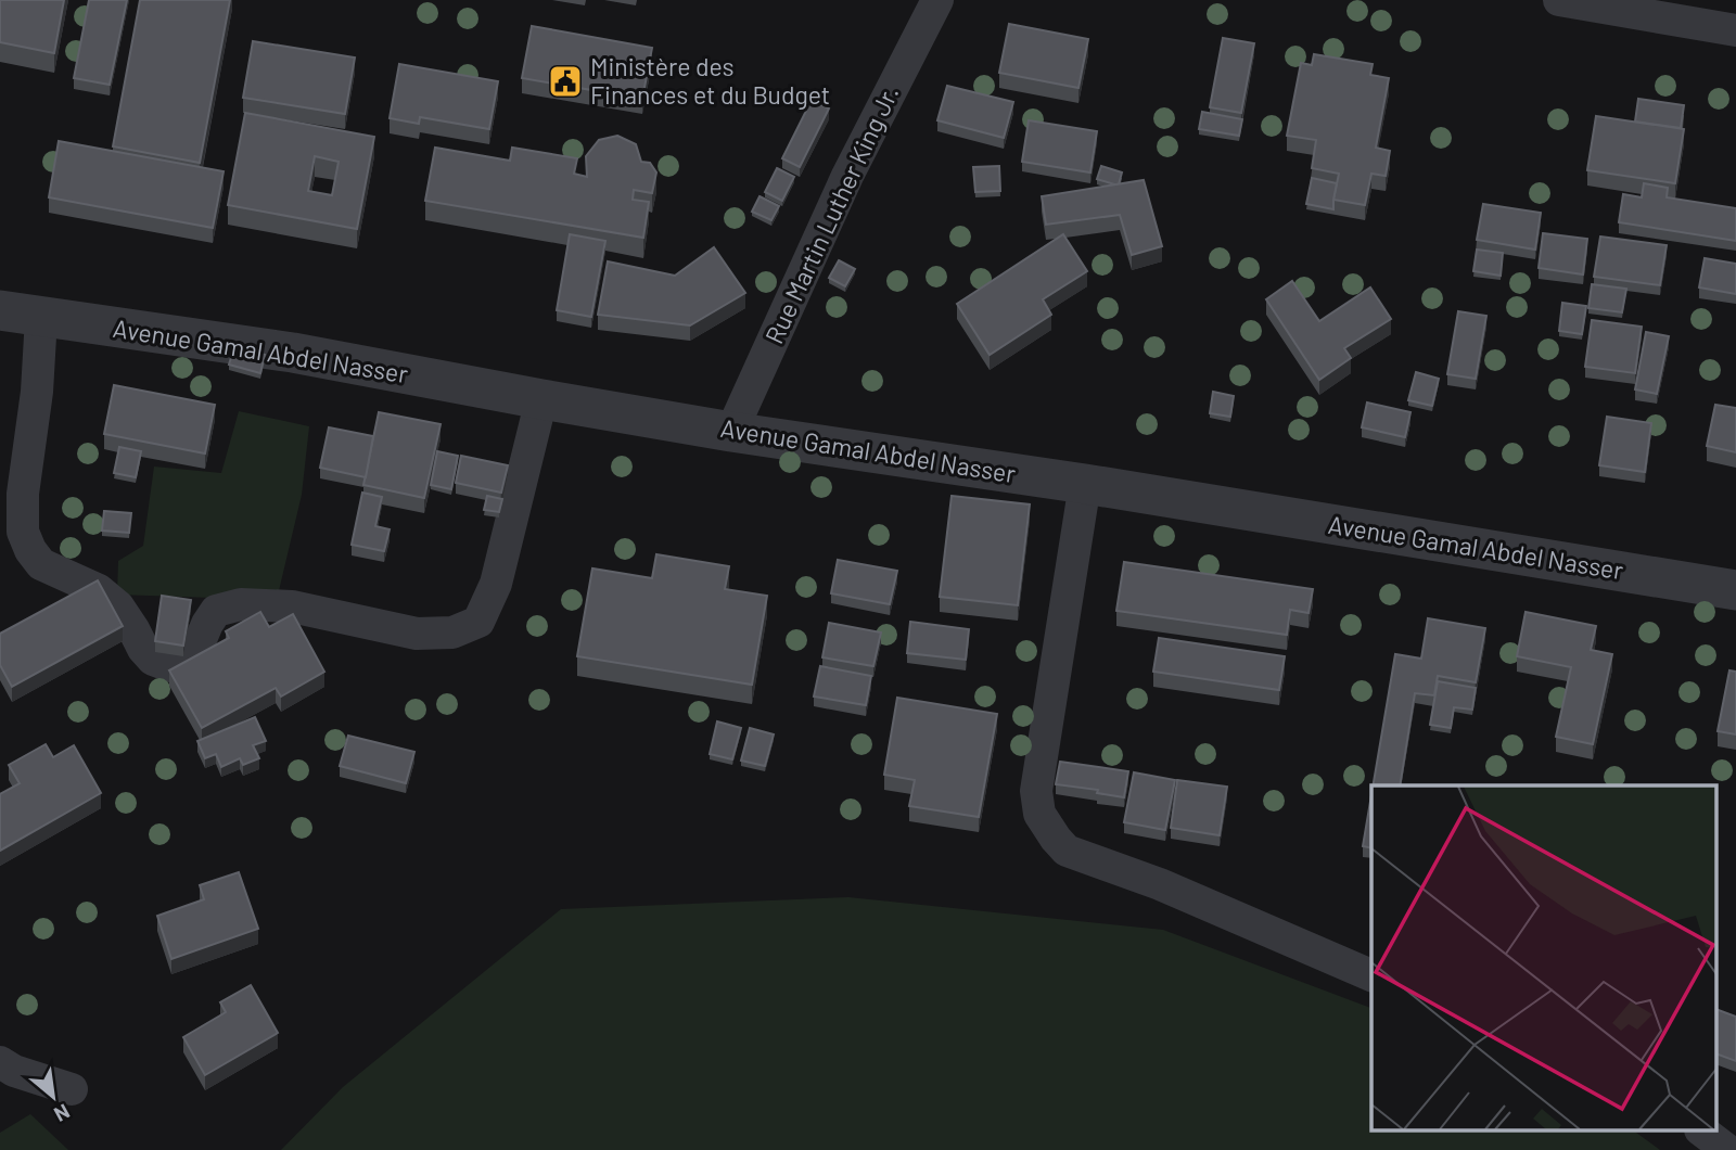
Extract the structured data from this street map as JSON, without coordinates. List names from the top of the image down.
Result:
{
  "streets": {
    "street": ["Rue Martin Luther King Jr.", "Avenue Gamal Abdel Nasser"]
  },
  "crossings": [
    ["Rue Martin Luther King Jr.", "Avenue Gamal Abdel Nasser"]
  ],
  "places": {
    "public building": ["Ministère des Finances et du Budget"]
  },
  "north": "bottom right"
}
